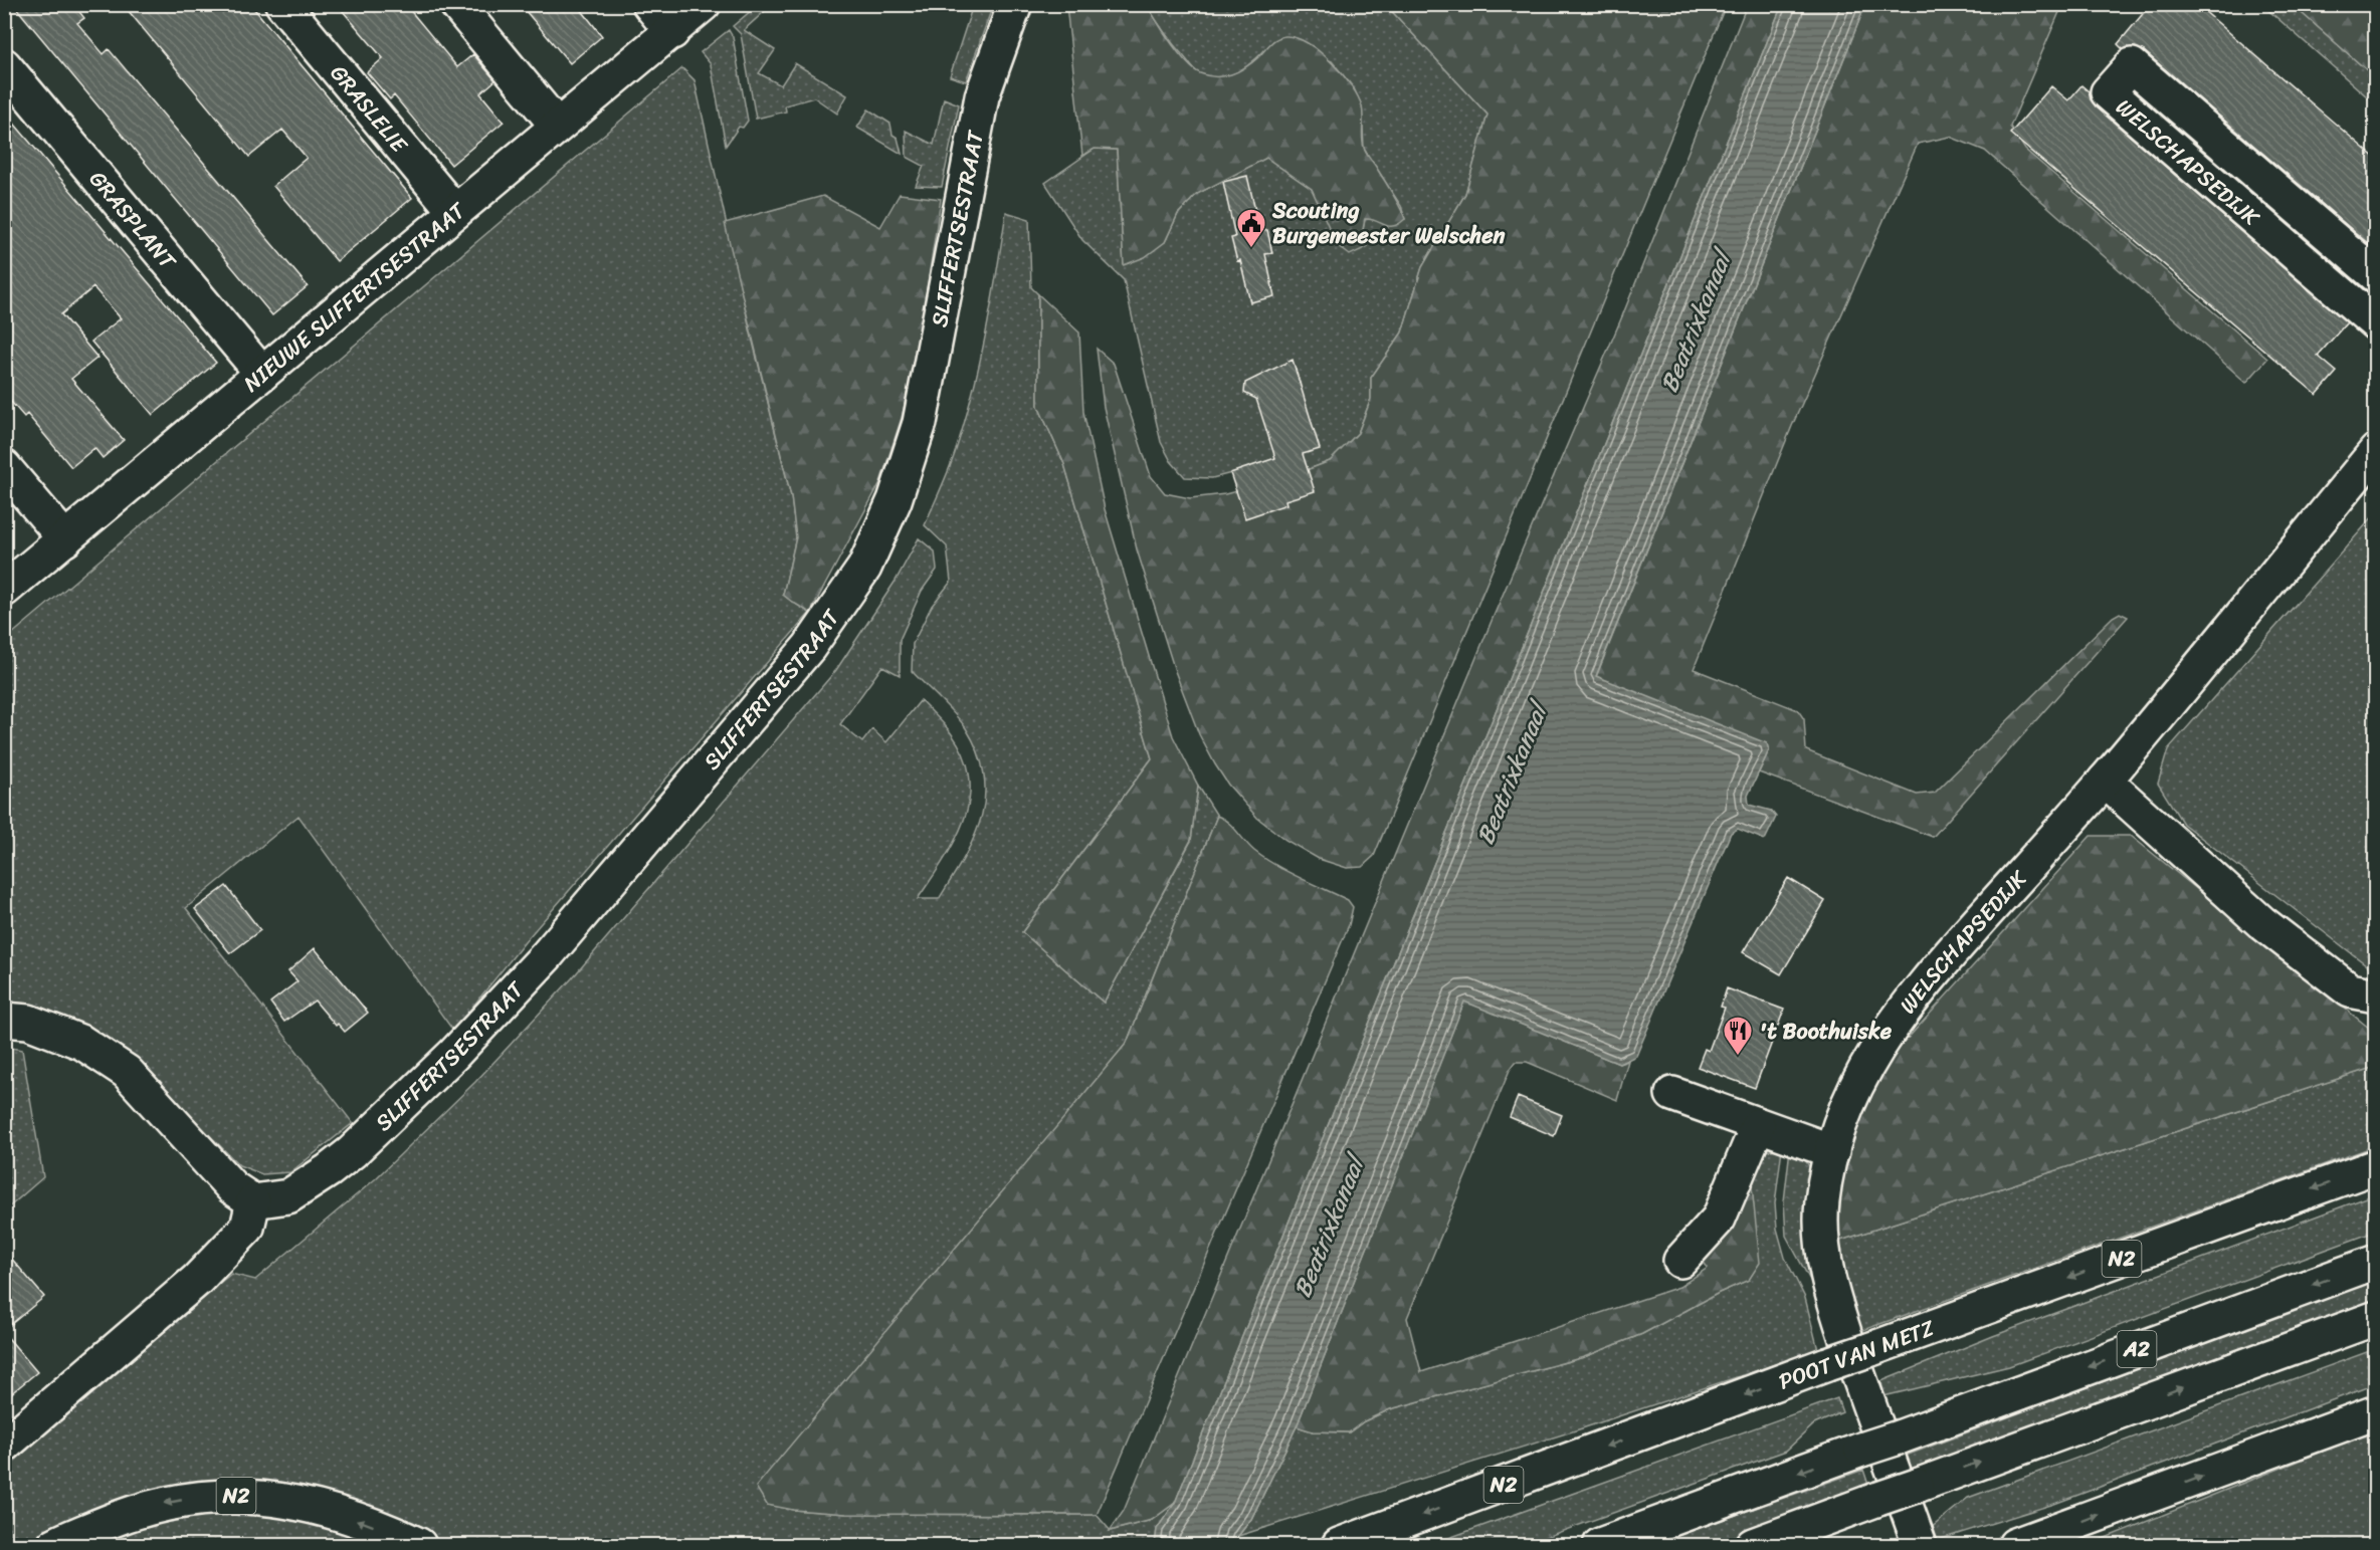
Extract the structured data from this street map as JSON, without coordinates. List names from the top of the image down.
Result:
{
  "streets": {
    "main road": [
      "GRASLELIE",
      "WELSCHAPSEDIJK",
      "GRASPLANT",
      "SLIFFERTSESTRAAT",
      "NIEUWE SLIFFERTSESTRAAT",
      "N2",
      "A2",
      "POOT VAN METZ"
    ]
  },
  "crossings": [
    ["GRASLELIE", "NIEUWE SLIFFERTSESTRAAT"],
    ["GRASPLANT", "NIEUWE SLIFFERTSESTRAAT"]
  ],
  "water": ["Beatrixkanaal"],
  "places": {
    "public building": ["Scouting Burgemeester Welschen"],
    "restaurant": ["'t Boothuiske"]
  }
}
